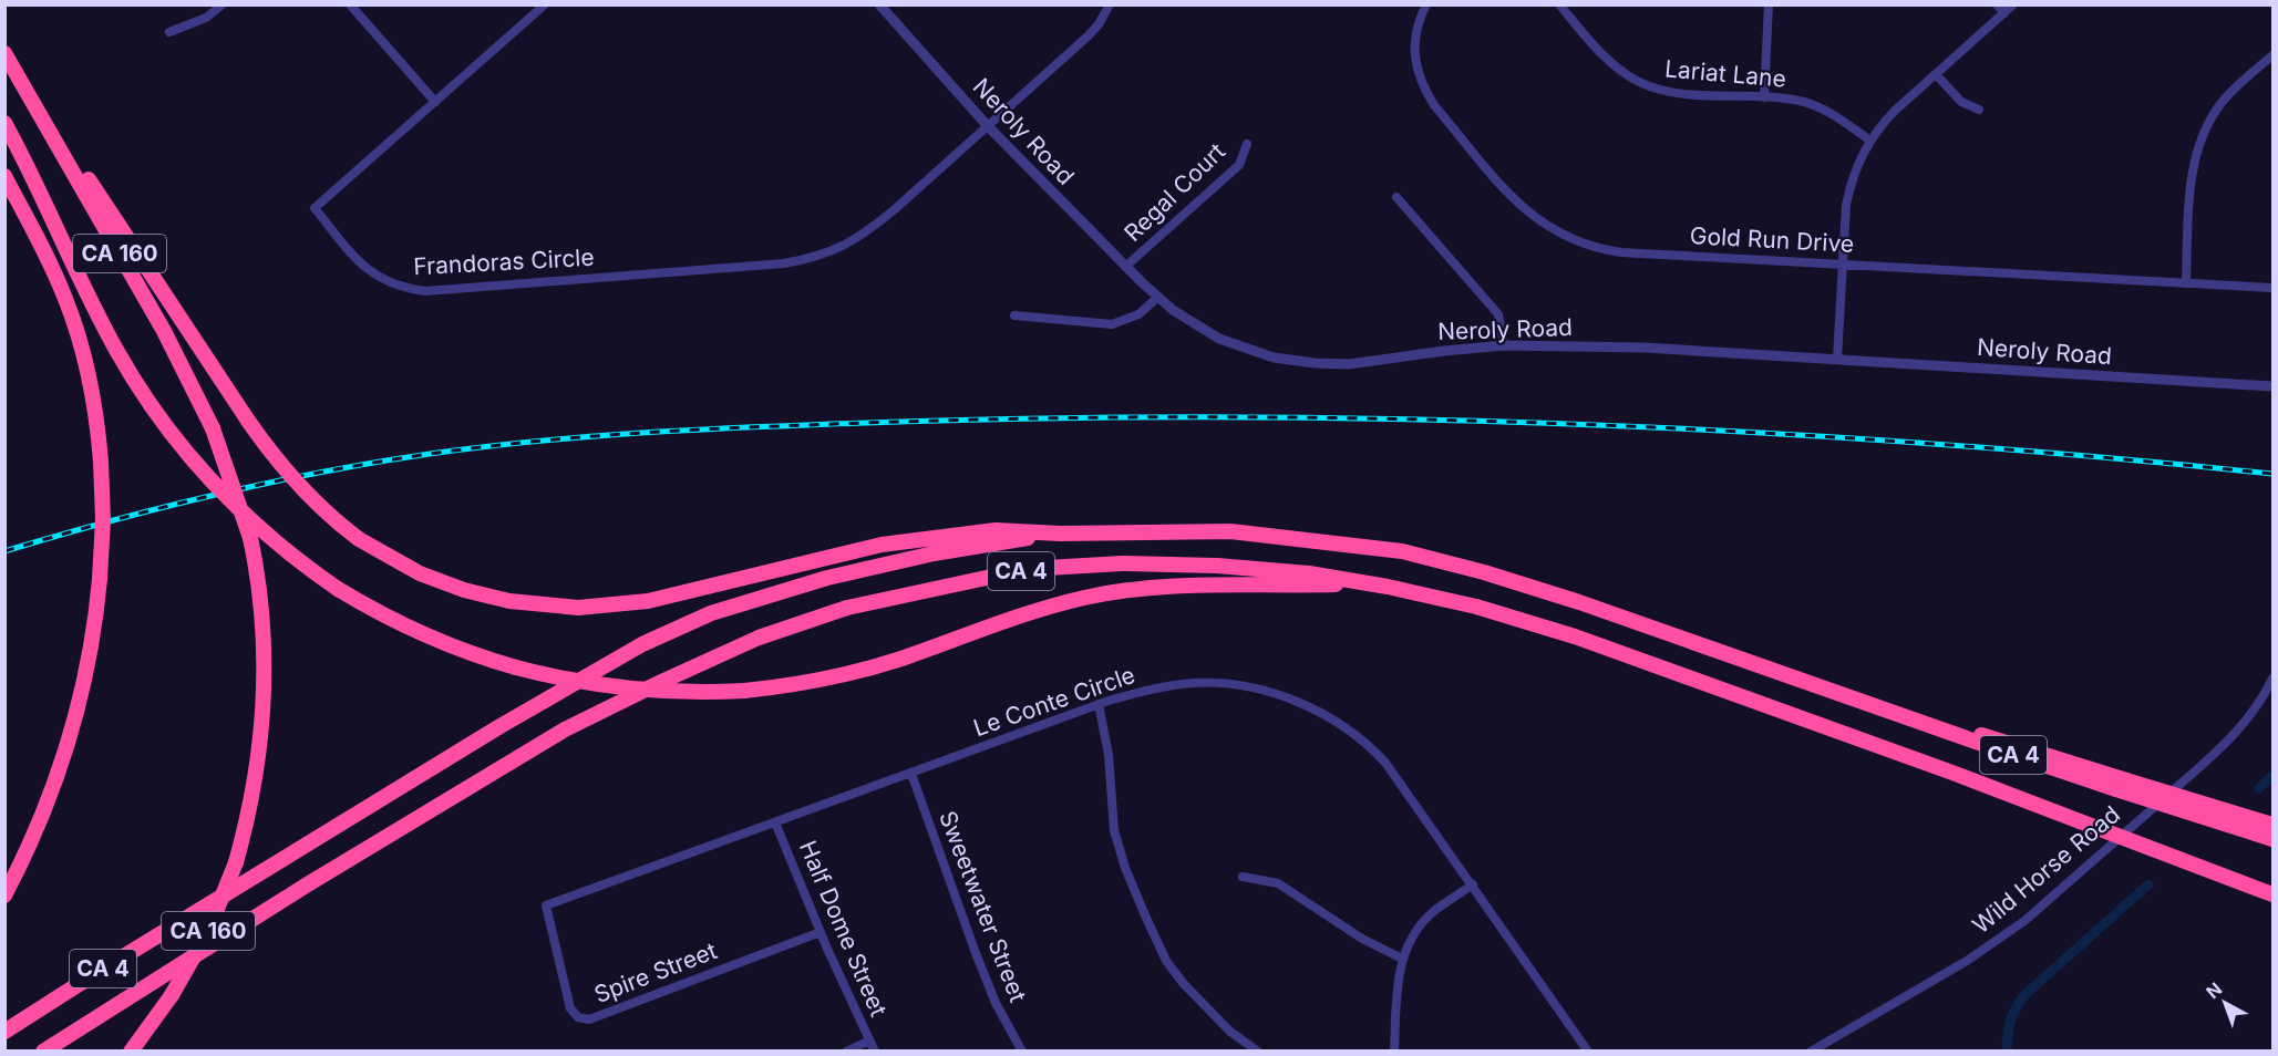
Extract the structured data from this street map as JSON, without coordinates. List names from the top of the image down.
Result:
{
  "streets": {
    "highway": ["CA 160", "CA 4"],
    "street": [
      "Lariat Lane",
      "Neroly Road",
      "Regal Court",
      "Gold Run Drive",
      "Frandoras Circle",
      "Le Conte Circle",
      "Wild Horse Road",
      "Sweetwater Street",
      "Half Dome Street",
      "Spire Street"
    ]
  },
  "crossings": [
    ["Neroly Road", "Regal Court"],
    ["Neroly Road", "Frandoras Circle"],
    ["Le Conte Circle", "Sweetwater Street"],
    ["Le Conte Circle", "Half Dome Street"],
    ["Le Conte Circle", "Spire Street"],
    ["Half Dome Street", "Spire Street"]
  ],
  "north": "top left"
}
